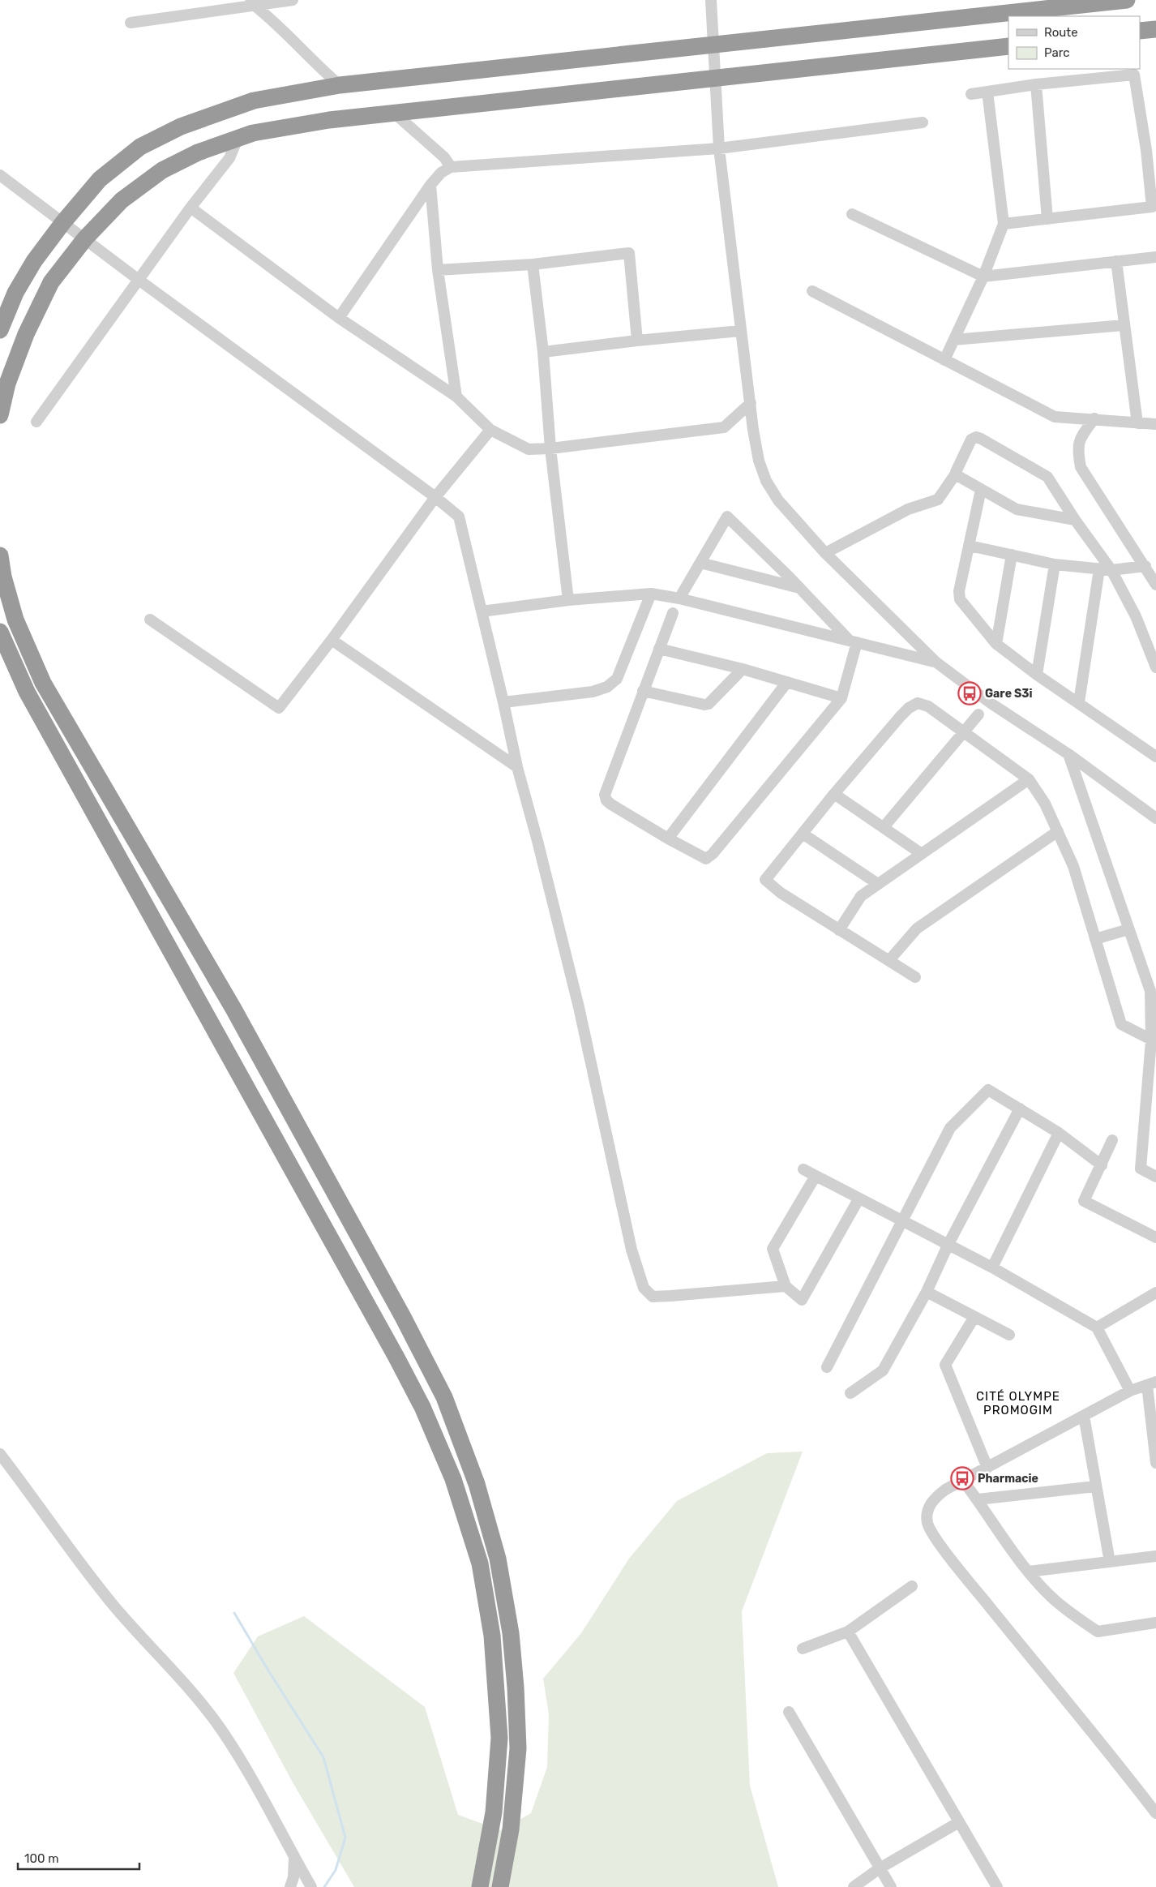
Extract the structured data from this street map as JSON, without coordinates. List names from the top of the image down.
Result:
{
  "districts": ["CITÉ OLYMPE PROMOGIM"],
  "places": {
    "bus stop": ["Gare S3i", "Pharmacie"]
  },
  "legend": ["Route", "Parc"],
  "scale_bar": "100 m"
}
